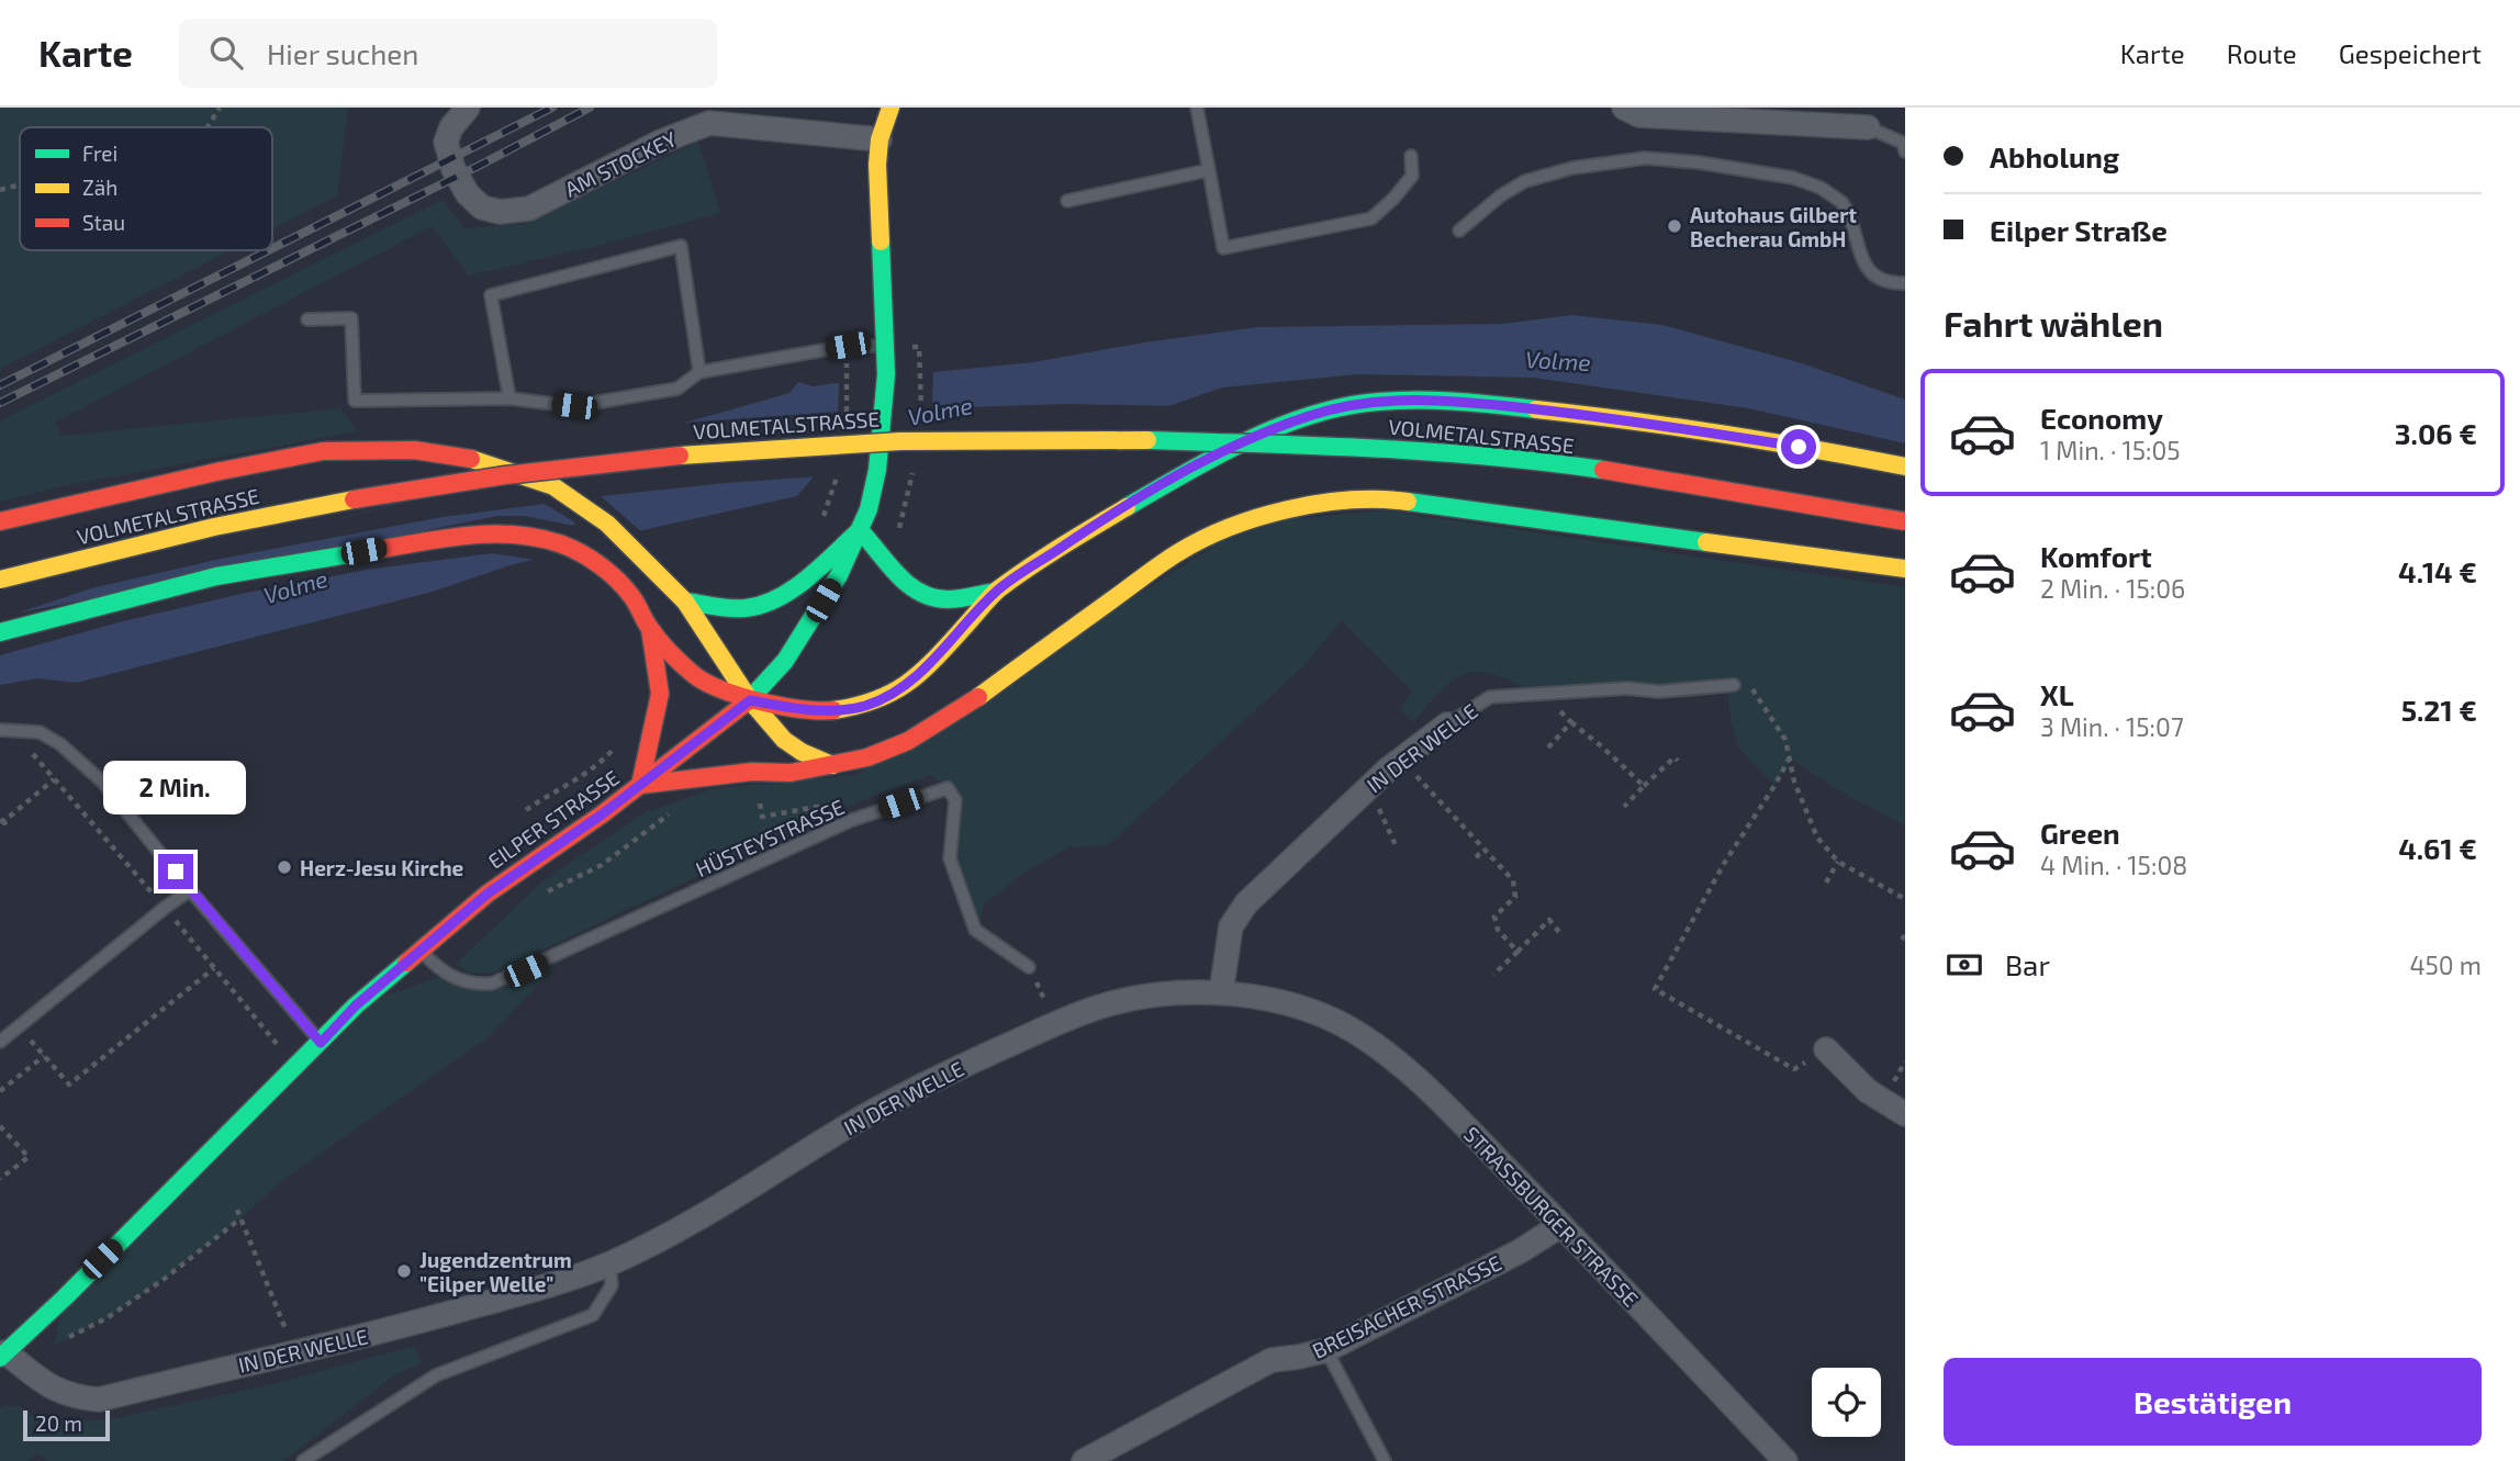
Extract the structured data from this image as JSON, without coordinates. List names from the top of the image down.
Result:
{
  "streets": {
    "main road": ["VOLMETALSTRASSE", "EILPER STRASSE"],
    "street": [
      "AM STOCKEY",
      "IN DER WELLE",
      "STRASSBURGER STRASSE",
      "BREISACHER STRASSE"
    ],
    "lane": ["HÜSTEYSTRASSE"]
  },
  "crossings": [
    ["AM STOCKEY", "EILPER STRASSE"],
    ["IN DER WELLE", "EILPER STRASSE"],
    ["IN DER WELLE", "STRASSBURGER STRASSE"],
    ["EILPER STRASSE", "HÜSTEYSTRASSE"],
    ["STRASSBURGER STRASSE", "BREISACHER STRASSE"]
  ],
  "water": ["Volme"],
  "places": ["Autohaus Gilbert Becherau GmbH", "Herz-Jesu Kirche", "Jugendzentrum \"Eilper Welle\""],
  "legend": ["Frei", "Zäh", "Stau"],
  "scale_bar": "20 m",
  "page": {
    "header": "Karte",
    "search": "Hier suchen",
    "nav": ["Karte", "Route", "Gespeichert"],
    "banner": ["Abholung", "Eilper Straße"],
    "heading": "Fahrt wählen",
    "list": [
      {
        "name": "Economy",
        "note": "1 Min. · 15:05",
        "value": "3.06 €"
      },
      {
        "name": "Komfort",
        "note": "2 Min. · 15:06",
        "value": "4.14 €"
      },
      {
        "name": "XL",
        "note": "3 Min. · 15:07",
        "value": "5.21 €"
      },
      {
        "name": "Green",
        "note": "4 Min. · 15:08",
        "value": "4.61 €"
      }
    ],
    "bubble": "2 Min.",
    "pay": ["Bar", "450 m"],
    "buttons": "Bestätigen",
    "scale": "20 m"
  }
}
